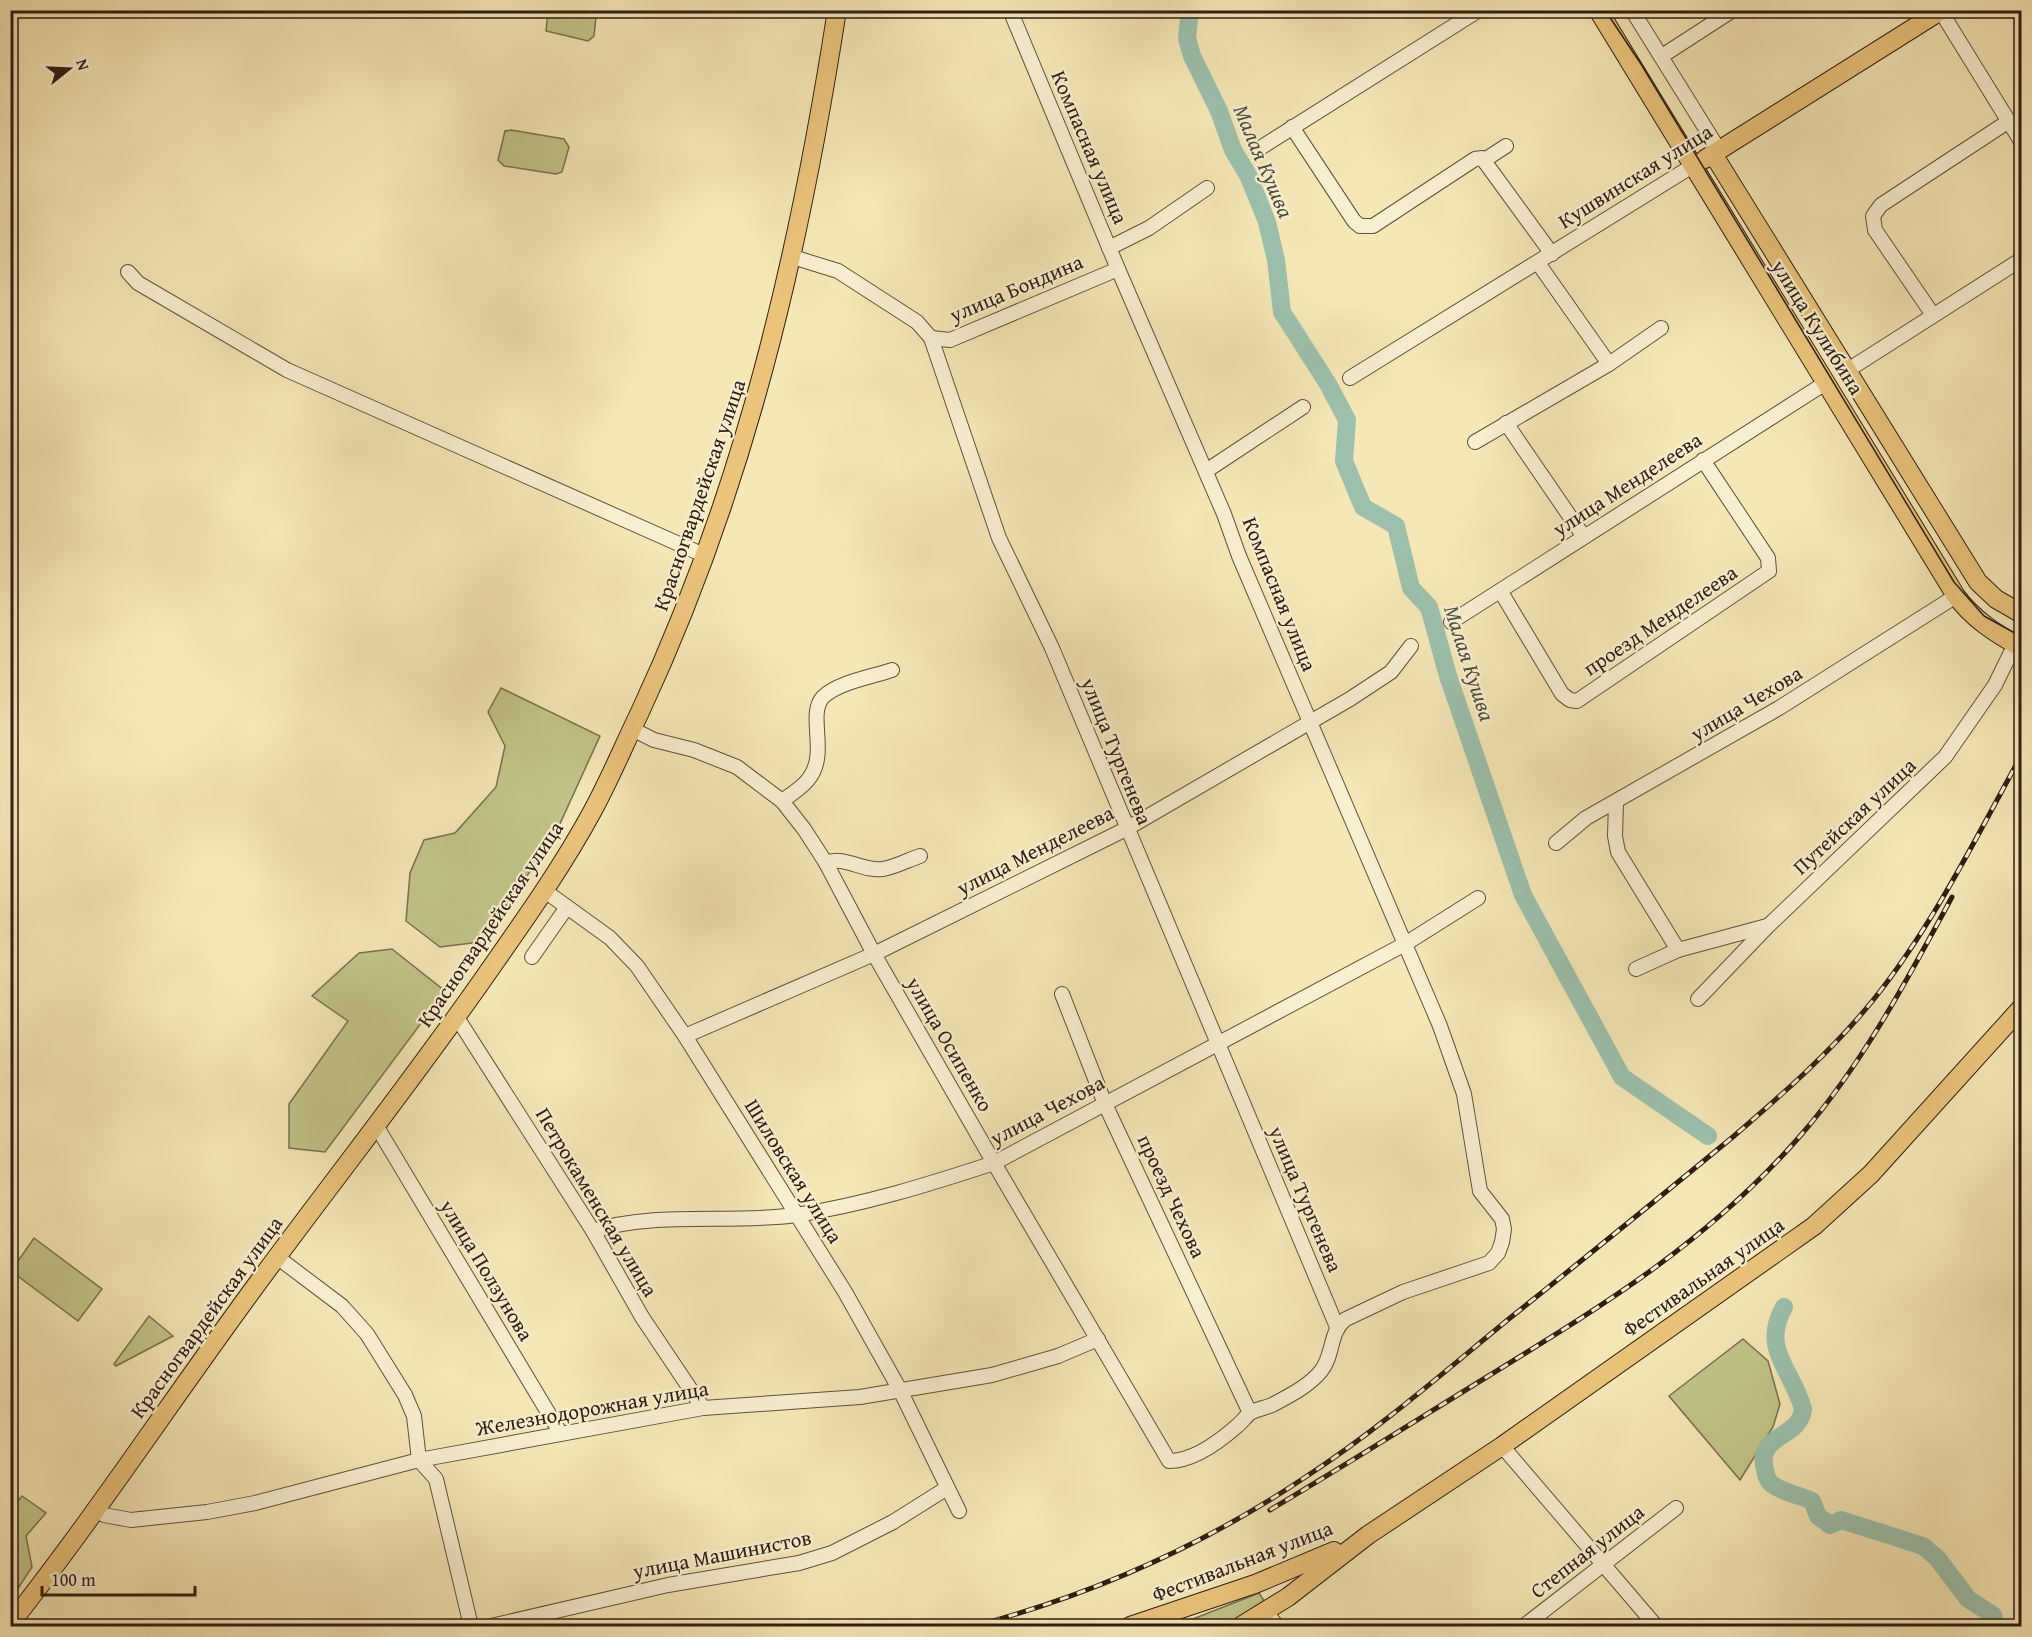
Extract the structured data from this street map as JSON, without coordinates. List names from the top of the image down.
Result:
{
  "streets": {
    "main road": [
      "Кушвинская улица",
      "улица Кулибина",
      "Красногвардейская улица",
      "Фестивальная улица"
    ],
    "street": [
      "Компасная улица",
      "улица Бондина",
      "улица Менделеева",
      "проезд Менделеева",
      "улица Чехова",
      "улица Тургенева",
      "Путейская улица",
      "улица Осипенко",
      "Шиловская улица",
      "проезд Чехова",
      "Петрокаменская улица",
      "улица Ползунова",
      "Железнодорожная улица",
      "Степная улица",
      "улица Машинистов"
    ]
  },
  "crossings": [
    ["Компасная улица", "улица Бондина"],
    ["Компасная улица", "улица Менделеева"],
    ["Компасная улица", "улица Чехова"],
    ["Компасная улица", "улица Тургенева"],
    ["Кушвинская улица", "улица Кулибина"],
    ["улица Бондина", "улица Тургенева"],
    ["улица Кулибина", "улица Менделеева"],
    ["улица Кулибина", "улица Чехова"],
    ["улица Кулибина", "Путейская улица"],
    ["улица Менделеева", "проезд Менделеева"],
    ["улица Менделеева", "улица Тургенева"],
    ["улица Менделеева", "улица Осипенко"],
    ["улица Менделеева", "Шиловская улица"],
    ["Красногвардейская улица", "улица Тургенева"],
    ["Красногвардейская улица", "улица Осипенко"],
    ["Красногвардейская улица", "Шиловская улица"],
    ["Красногвардейская улица", "Петрокаменская улица"],
    ["Красногвардейская улица", "улица Ползунова"],
    ["Красногвардейская улица", "Железнодорожная улица"],
    ["улица Чехова", "улица Тургенева"],
    ["улица Чехова", "улица Осипенко"],
    ["улица Чехова", "Шиловская улица"],
    ["улица Чехова", "проезд Чехова"],
    ["улица Чехова", "Петрокаменская улица"],
    ["улица Осипенко", "проезд Чехова"],
    ["улица Осипенко", "Железнодорожная улица"],
    ["Шиловская улица", "Железнодорожная улица"],
    ["Шиловская улица", "улица Машинистов"],
    ["Петрокаменская улица", "Железнодорожная улица"],
    ["улица Ползунова", "Железнодорожная улица"]
  ],
  "water": ["Малая Кушва"],
  "scale_bar": "100 m",
  "north": "right"
}
